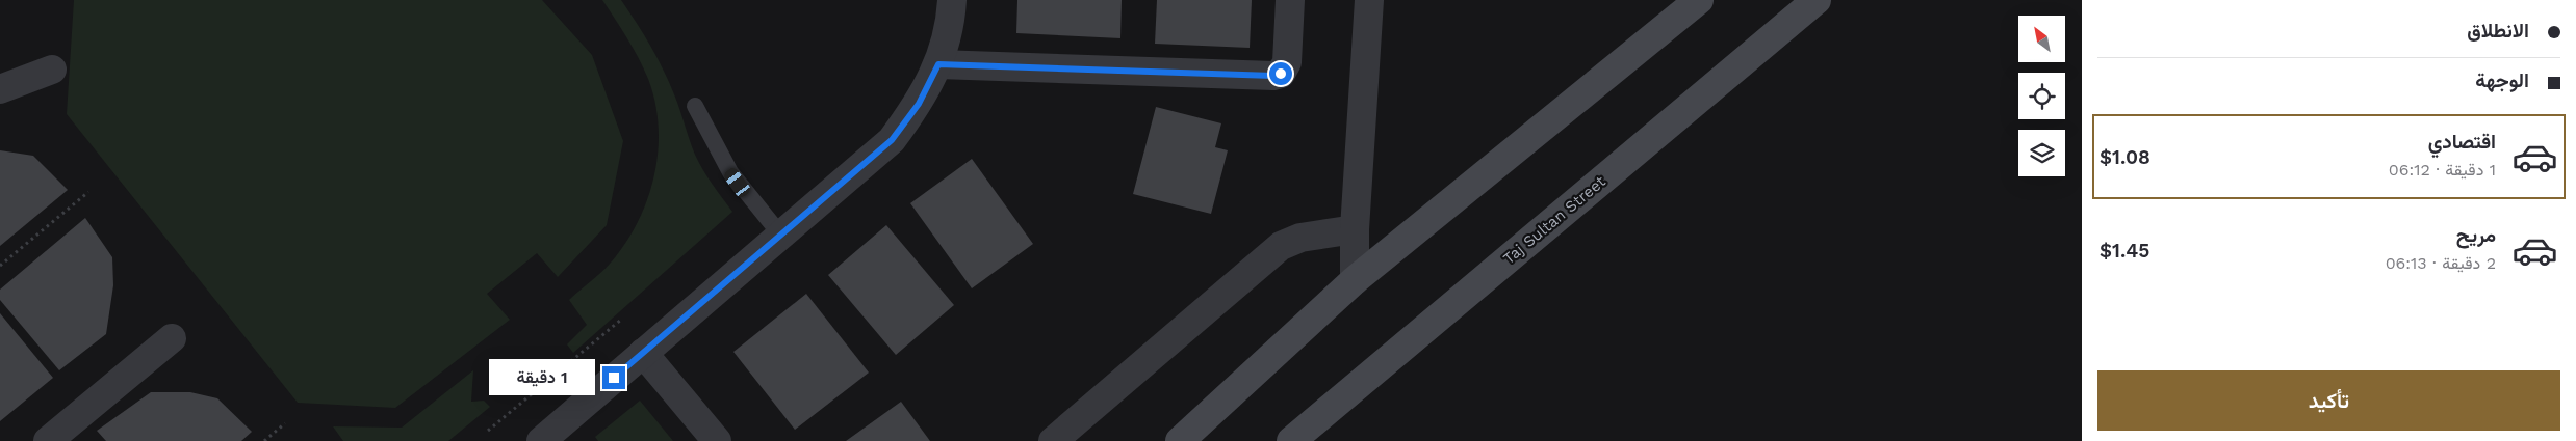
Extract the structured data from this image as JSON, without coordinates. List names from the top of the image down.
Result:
{
  "streets": {
    "main road": ["Taj Sultan Street"]
  },
  "north": "top left",
  "page": {
    "banner": ["الانطلاق", "الوجهة"],
    "list": [
      {
        "name": "اقتصادي",
        "note": "1 دقيقة · 06:12",
        "value": "$1.08"
      },
      {
        "name": "مريح",
        "note": "2 دقيقة · 06:13",
        "value": "$1.45"
      }
    ],
    "bubble": "1 دقيقة",
    "buttons": "تأكيد"
  }
}
